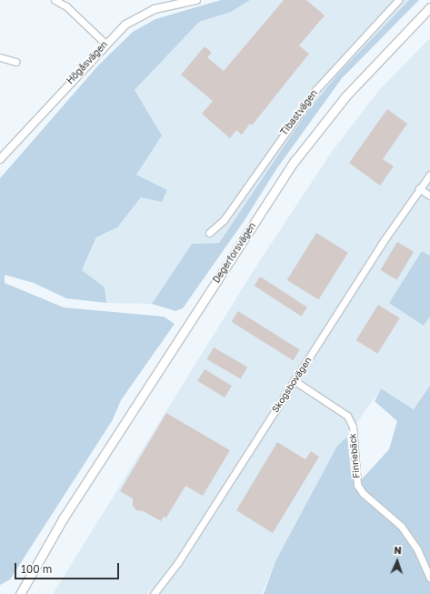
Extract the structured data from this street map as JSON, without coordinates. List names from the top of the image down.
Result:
{
  "streets": {
    "main road": ["Degerforsvägen"],
    "street": [
      "Högåsvägen",
      "Tibastvägen",
      "Skogsbovägen",
      "Finnebäck"
    ]
  },
  "crossings": [
    ["Skogsbovägen", "Finnebäck"]
  ],
  "scale_bar": "100 m",
  "north": "top"
}
